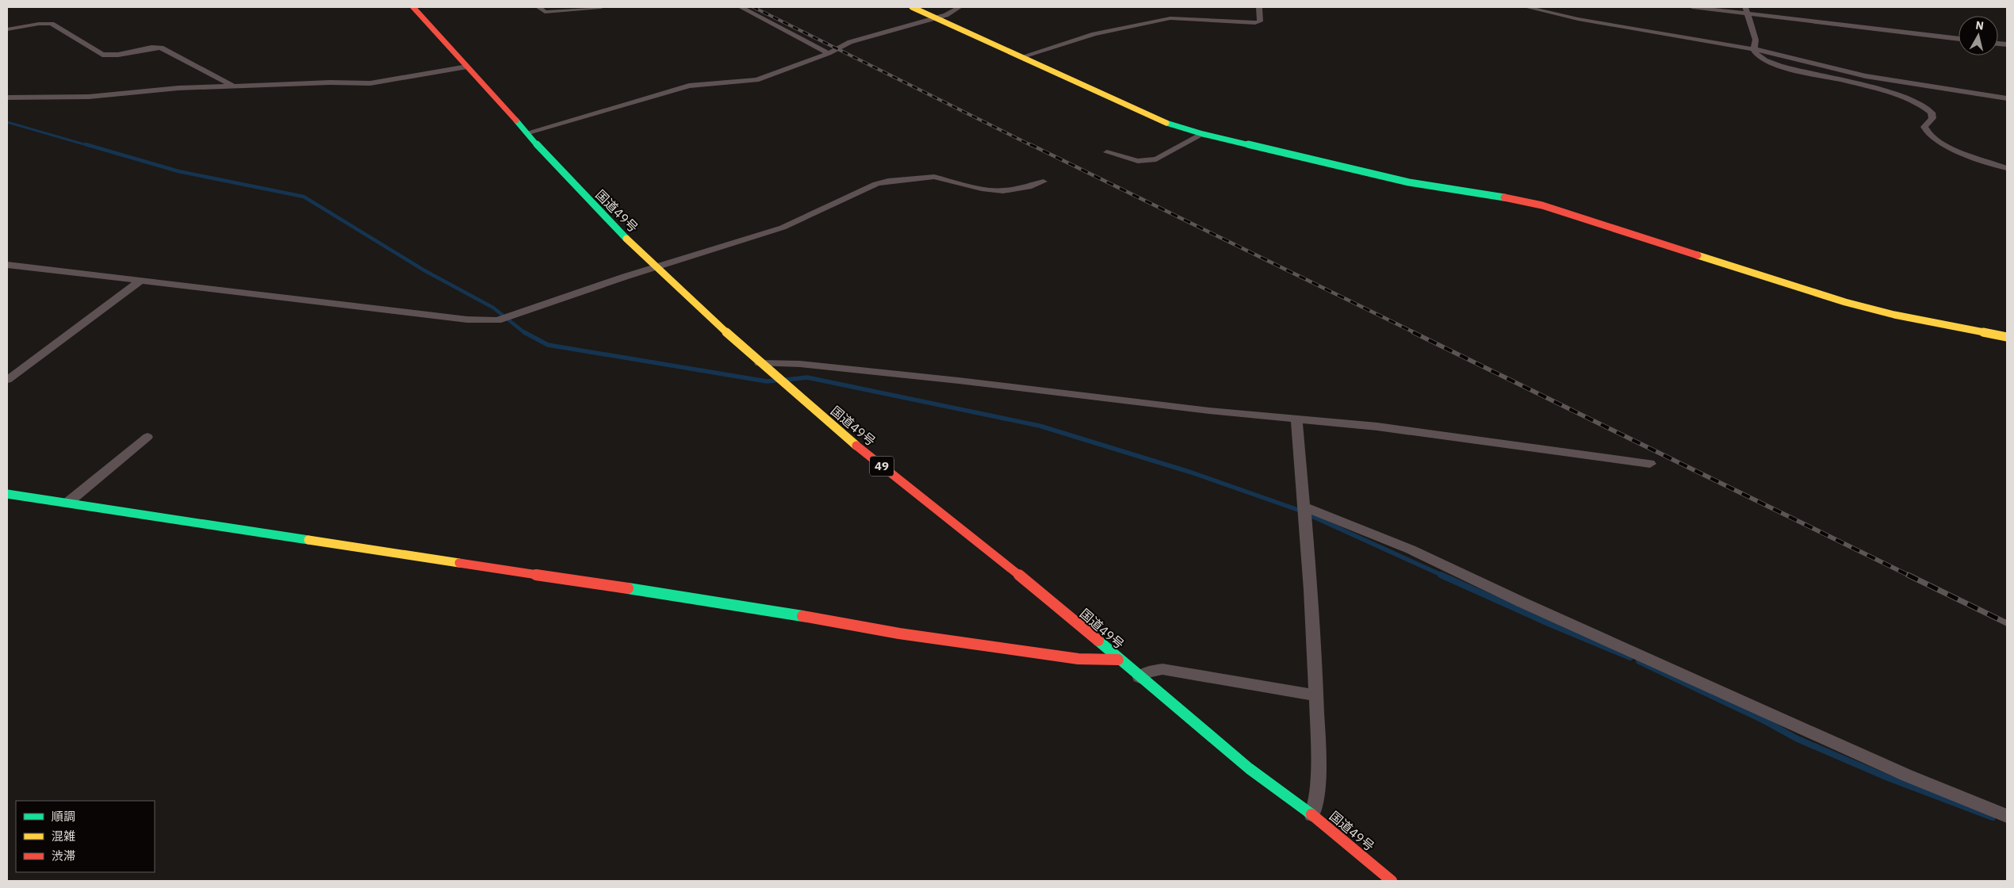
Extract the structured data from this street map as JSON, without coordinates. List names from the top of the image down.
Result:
{
  "streets": {
    "main road": ["国道49号", "49"]
  },
  "legend": ["順調", "混雑", "渋滞"],
  "north": "top"
}
